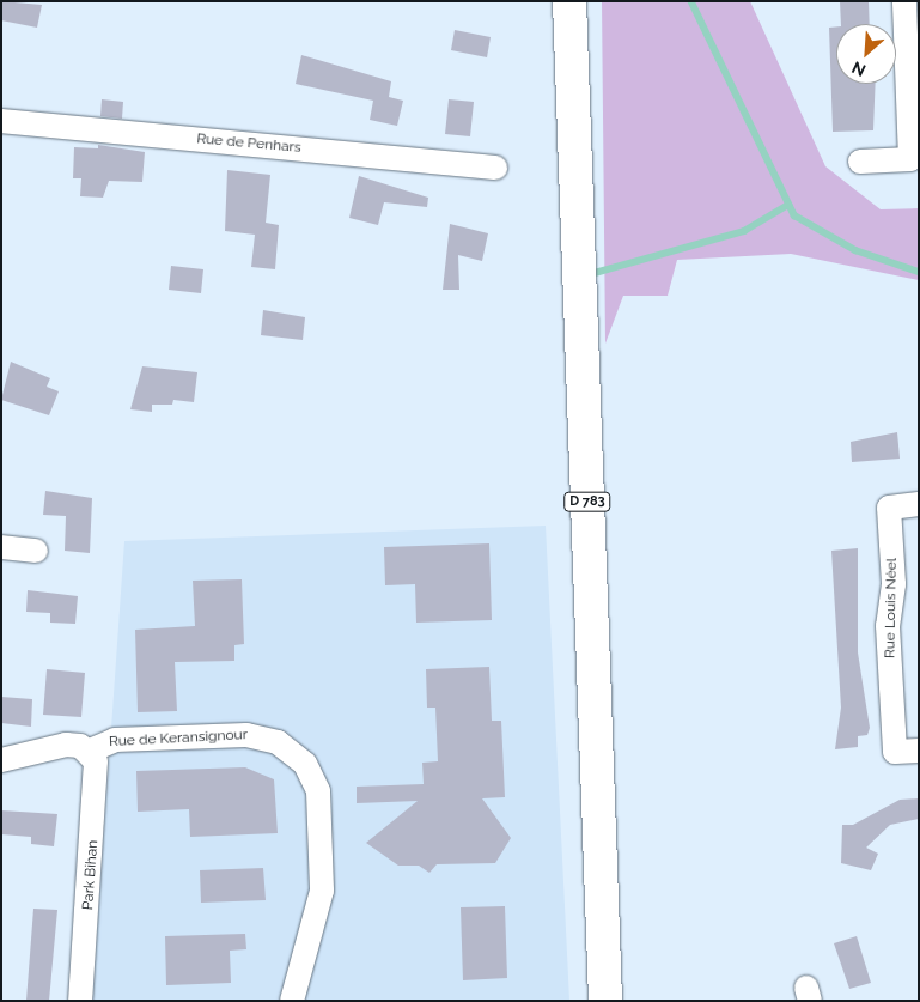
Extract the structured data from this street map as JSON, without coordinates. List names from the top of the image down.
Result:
{
  "streets": {
    "main road": ["D 783"],
    "street": [
      "Rue de Penhars",
      "Rue Louis Néel",
      "Rue de Keransignour",
      "Park Bihan"
    ]
  },
  "crossings": [
    ["Rue de Keransignour", "Park Bihan"]
  ],
  "north": "bottom left"
}
